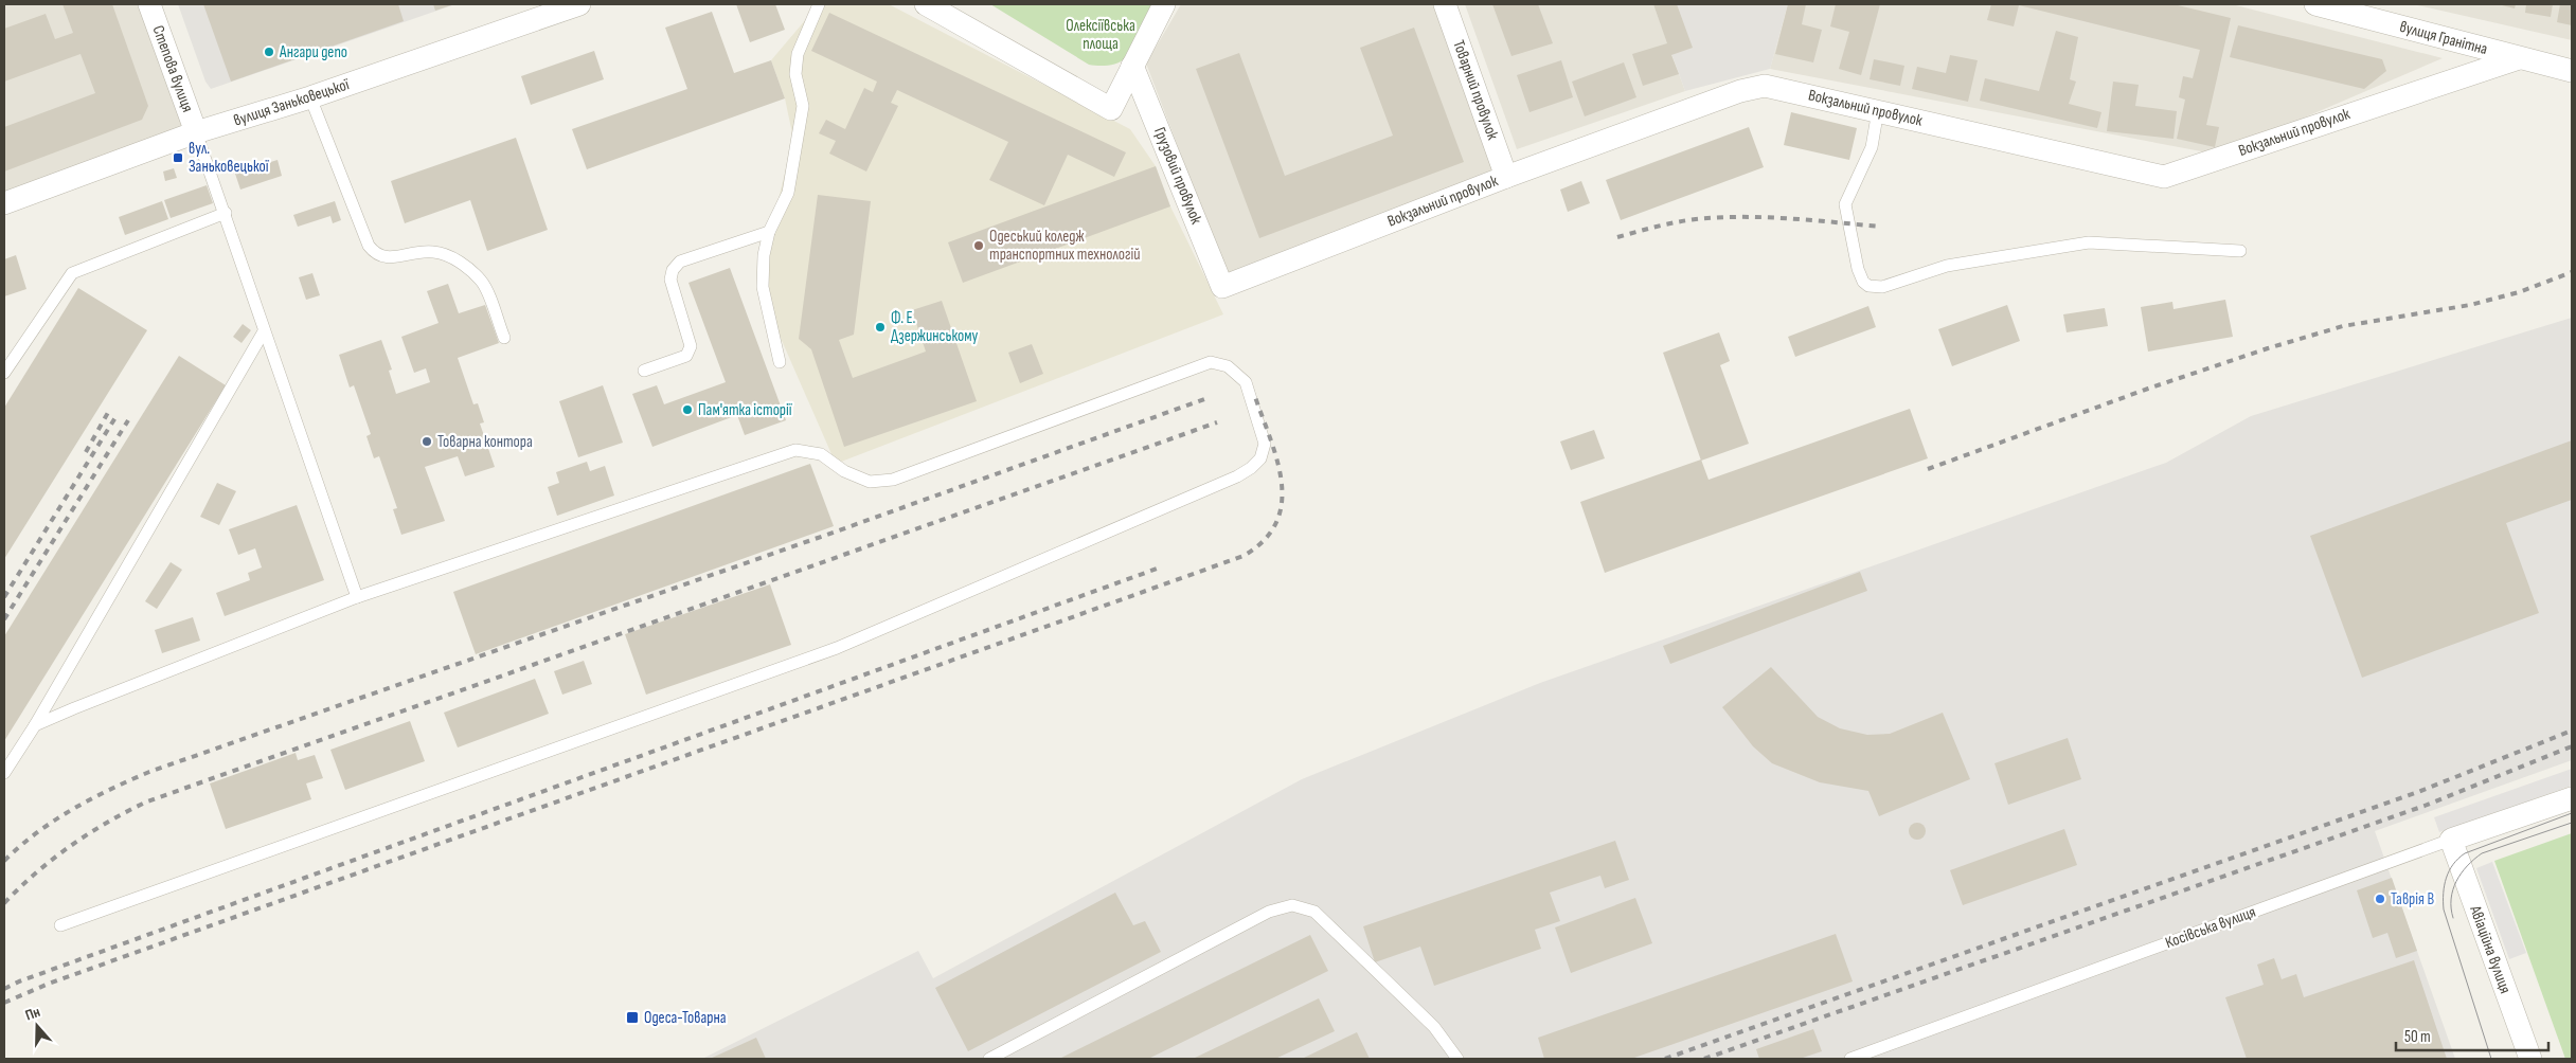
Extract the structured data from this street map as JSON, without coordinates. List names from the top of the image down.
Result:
{
  "streets": {
    "street": [
      "вулиця Гранітна",
      "Степова вулиця",
      "Товарний провулок",
      "вулиця Заньковецької",
      "Вокзальний провулок",
      "Грузовий провулок",
      "Косівська вулиця",
      "Авіаційна вулиця"
    ]
  },
  "crossings": [
    ["вулиця Гранітна", "Вокзальний провулок"],
    ["Степова вулиця", "вулиця Заньковецької"],
    ["Товарний провулок", "Вокзальний провулок"],
    ["Вокзальний провулок", "Грузовий провулок"],
    ["Косівська вулиця", "Авіаційна вулиця"]
  ],
  "parks": ["Олексіївська площа"],
  "places": {
    "other": [
      "Ангари депо",
      "Одеський коледж транспортних технологій",
      "Ф. Е. Дзержинському",
      "Пам'ятка історії",
      "Товарна контора",
      "Таврія В"
    ],
    "transit": ["вул. Заньковецької", "Одеса-Товарна"]
  },
  "scale_bar": "50 m",
  "north": "top"
}
